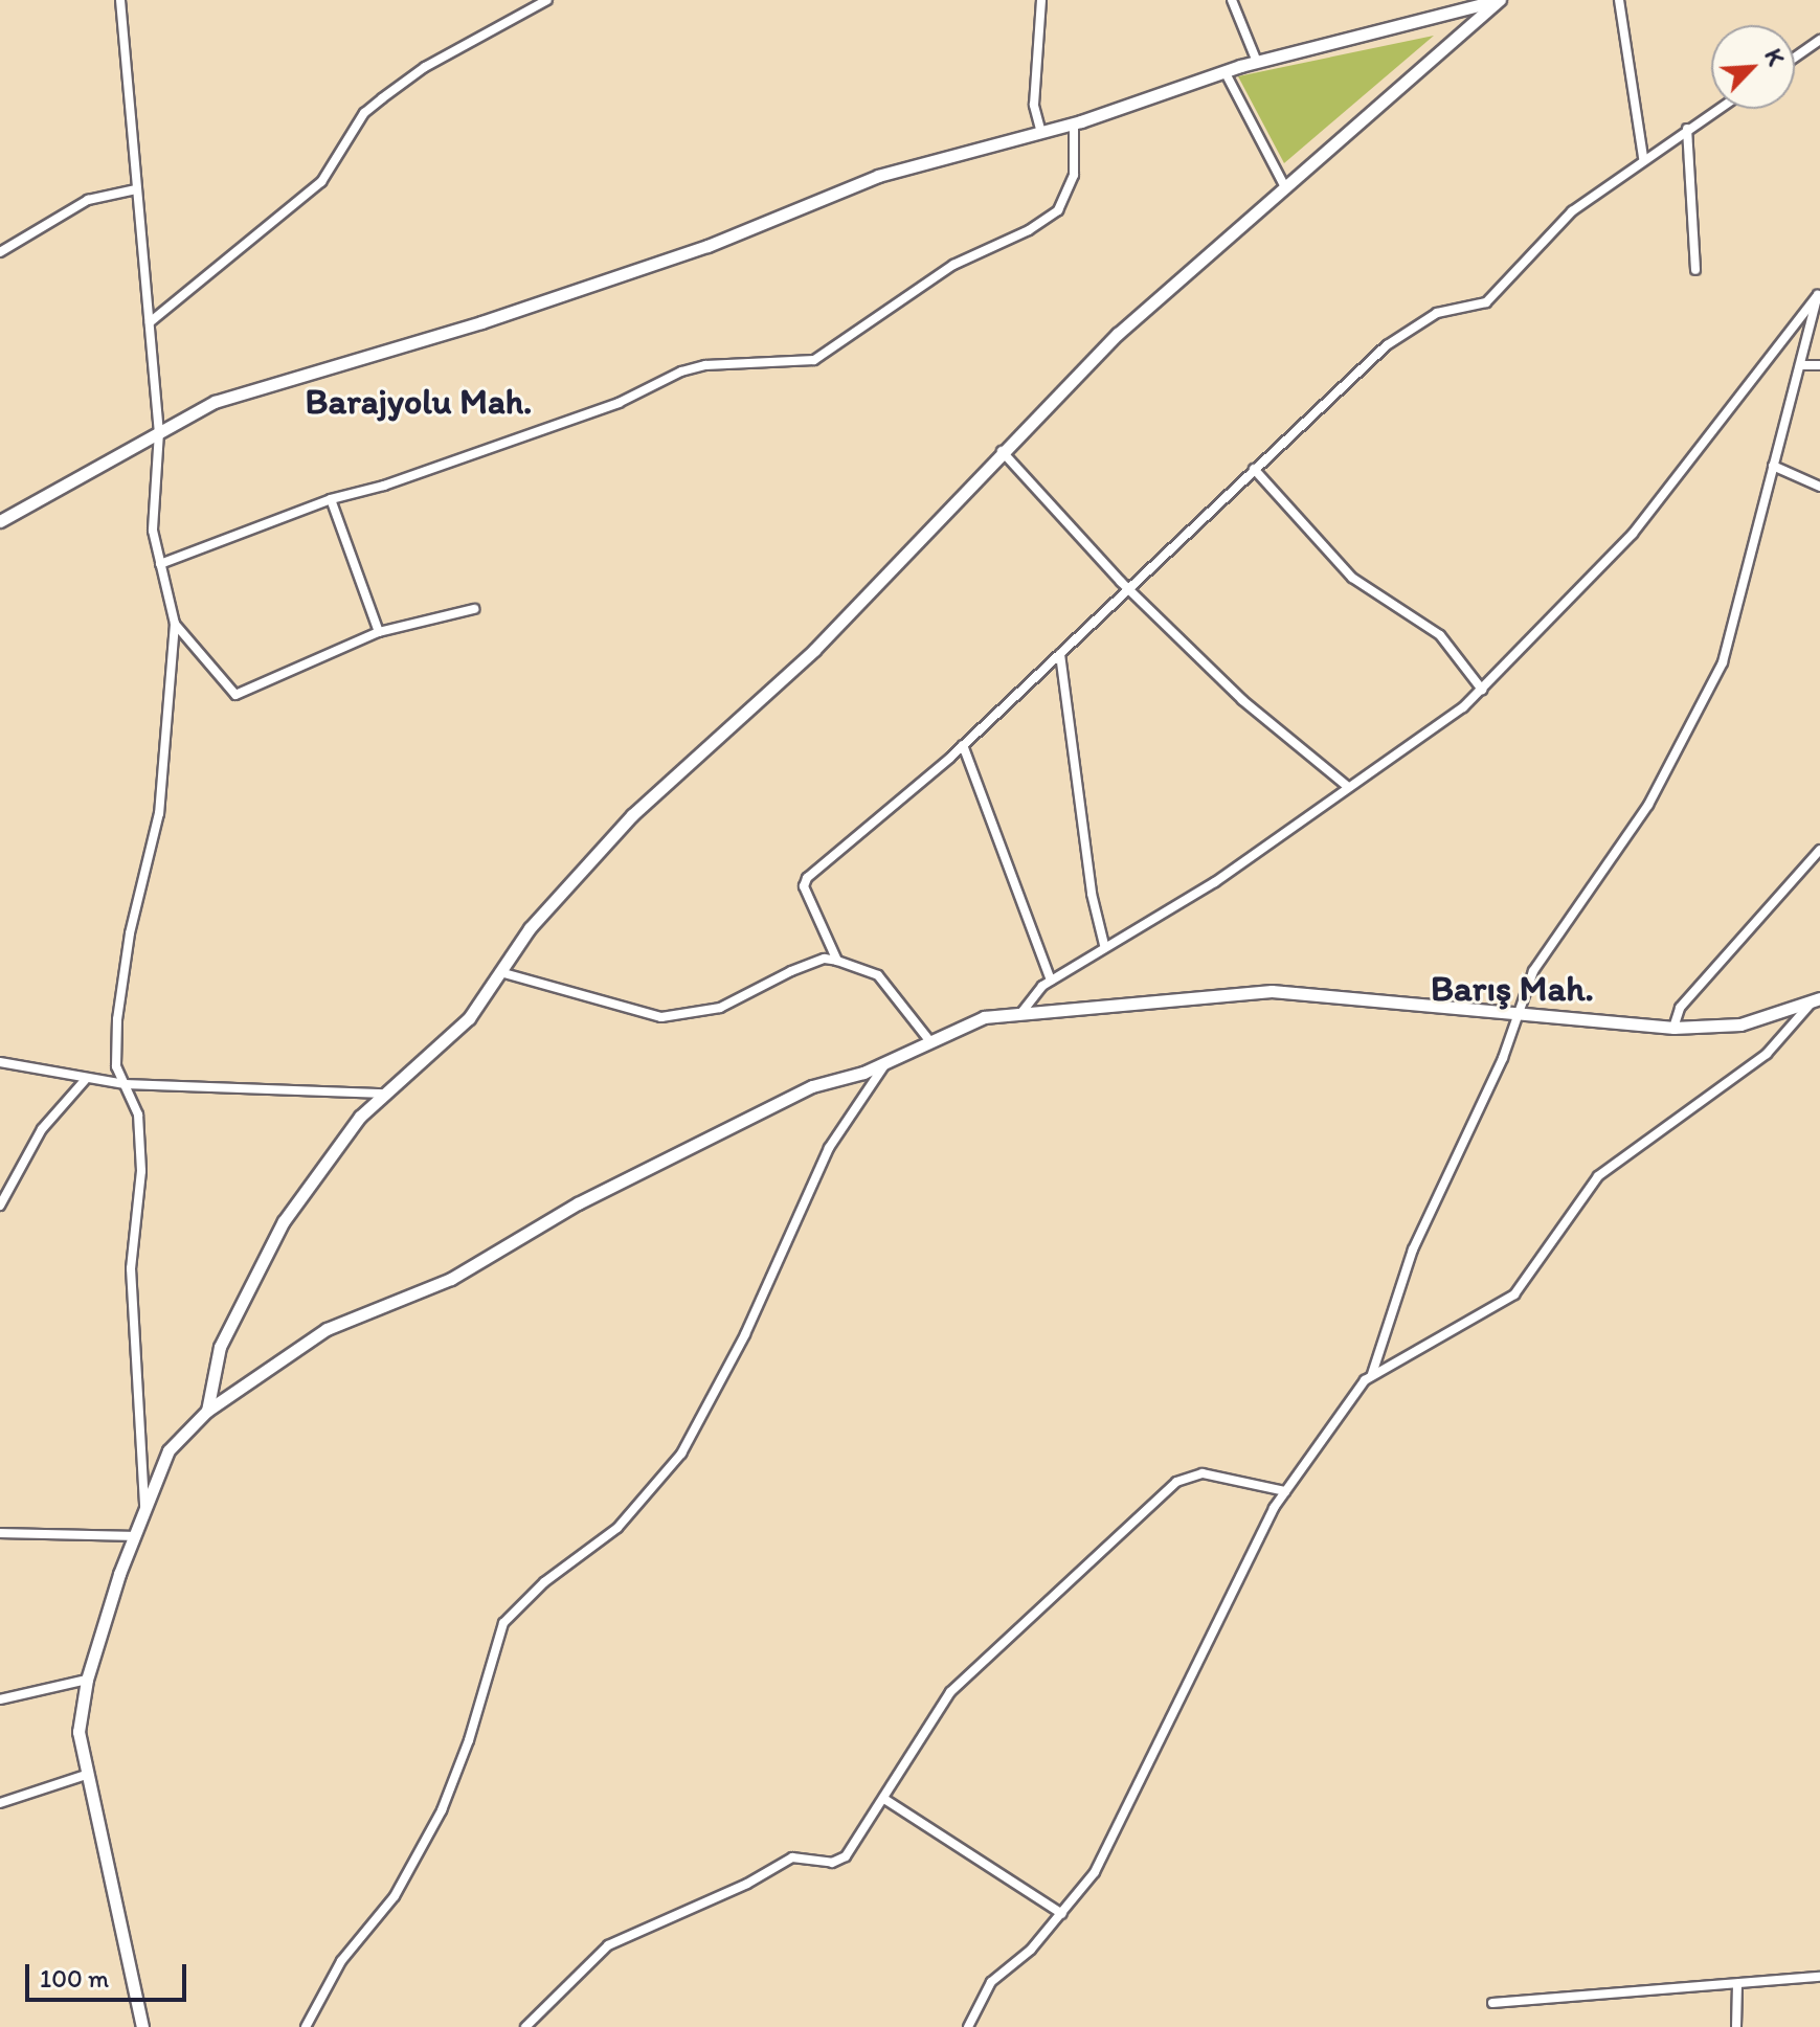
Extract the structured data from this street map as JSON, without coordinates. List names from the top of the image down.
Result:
{
  "districts": ["Barajyolu Mah.", "Barış Mah."],
  "scale_bar": "100 m",
  "north": "top right"
}
